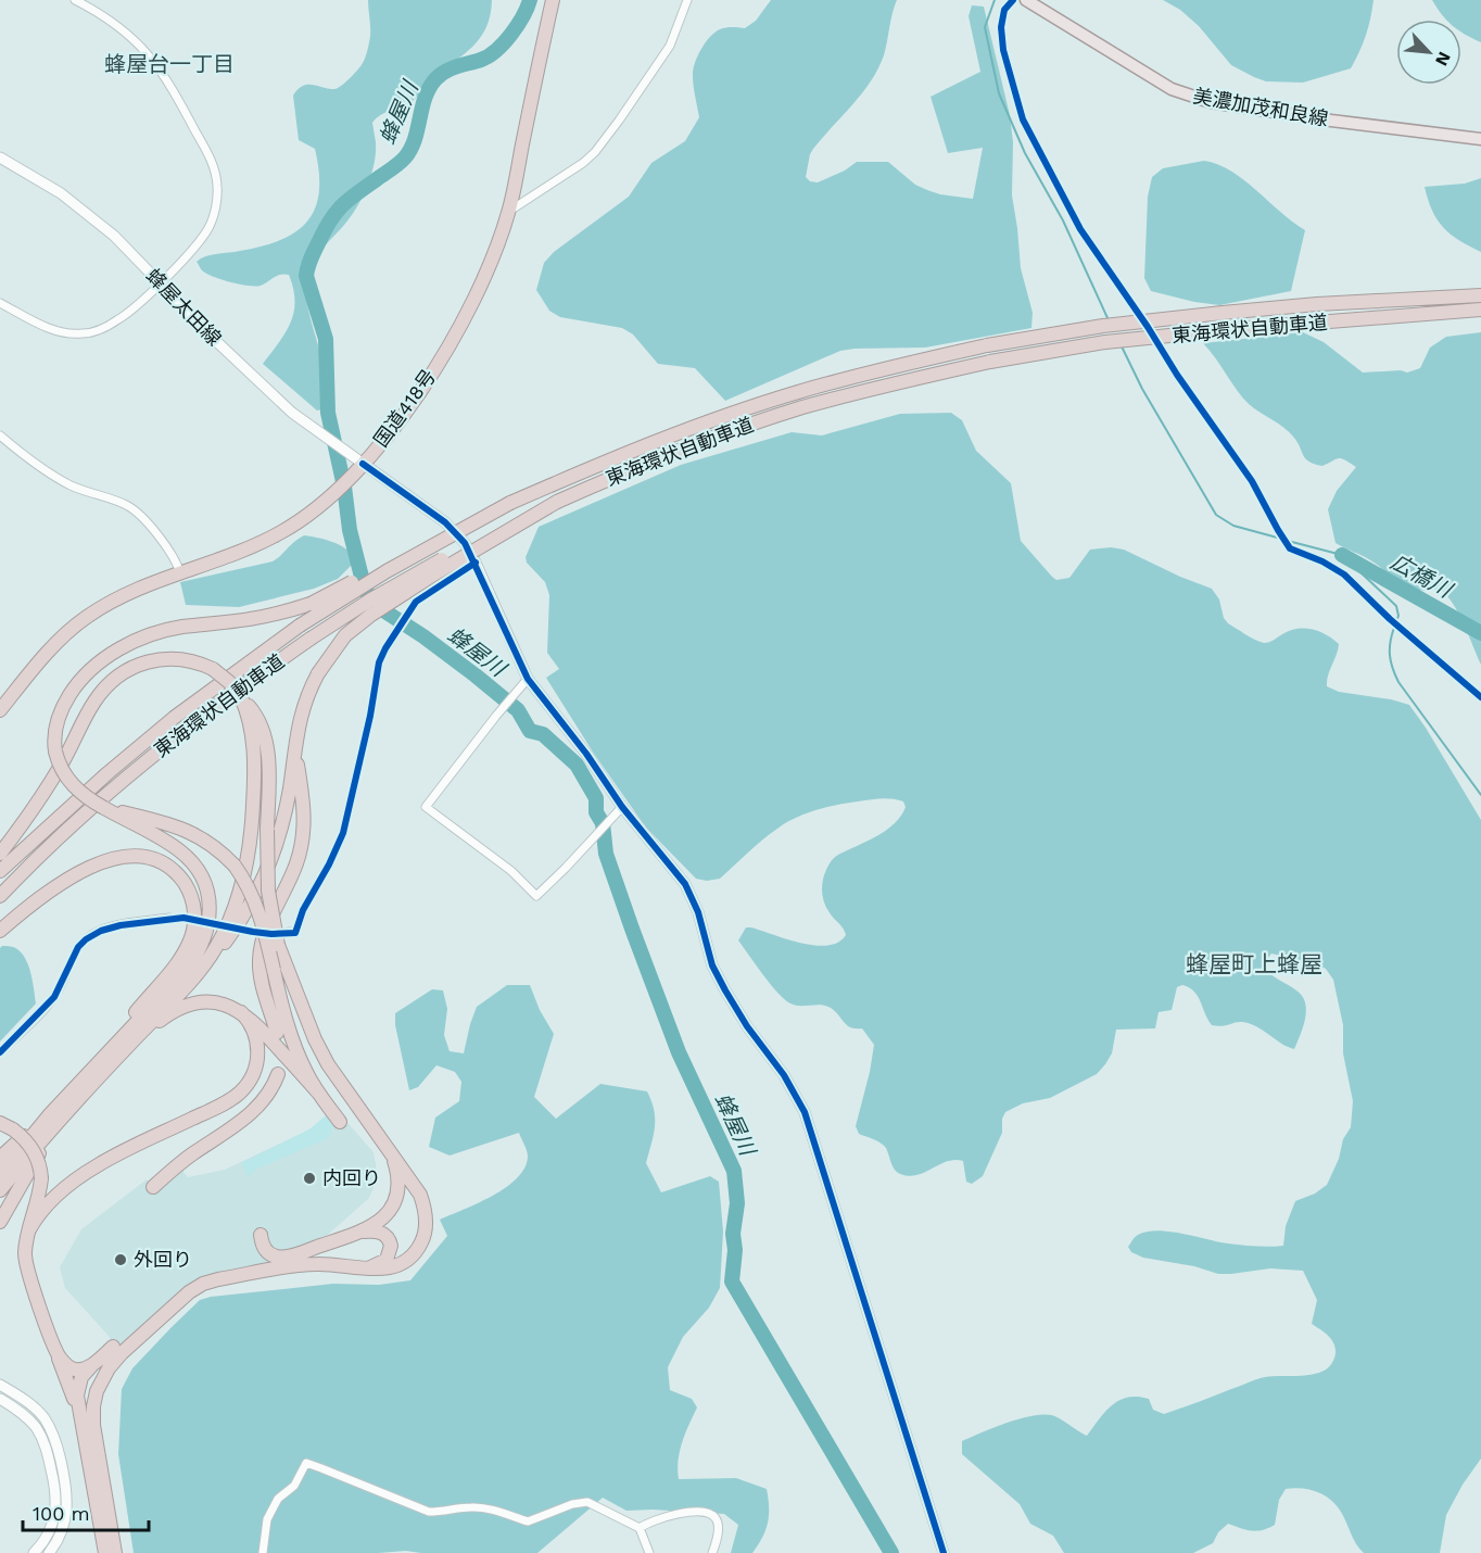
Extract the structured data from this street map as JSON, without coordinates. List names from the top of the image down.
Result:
{
  "streets": {
    "highway": ["東海環状自動車道", "国道418号"],
    "main road": ["美濃加茂和良線"],
    "street": ["蜂屋太田線"]
  },
  "crossings": [
    ["蜂屋太田線", "国道418号"]
  ],
  "districts": ["蜂屋台一丁目", "蜂屋町上蜂屋"],
  "water": ["蜂屋川", "広橋川"],
  "places": ["内回り", "外回り"],
  "scale_bar": "100 m",
  "north": "bottom right"
}
